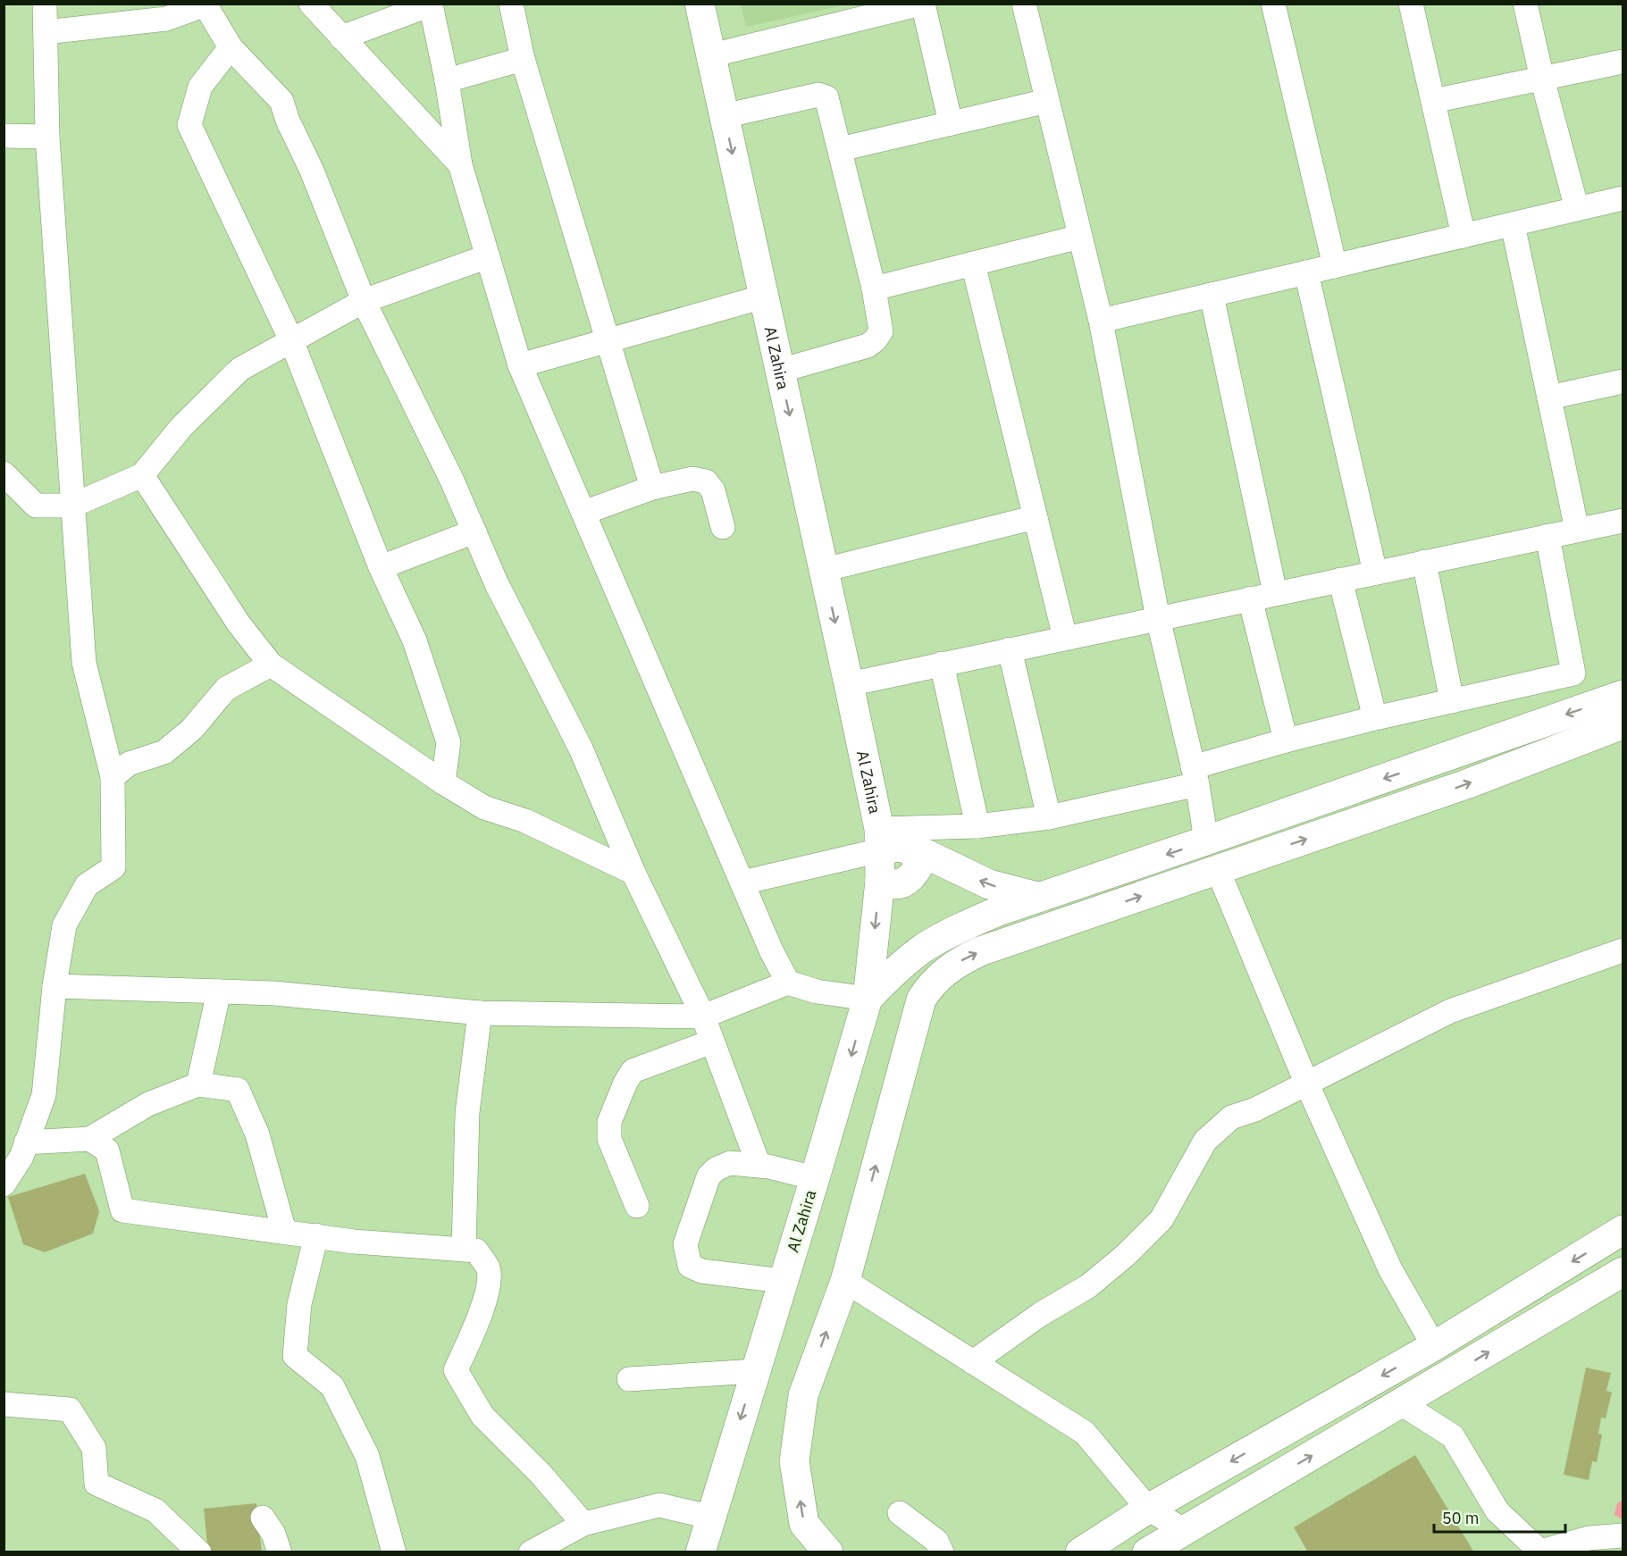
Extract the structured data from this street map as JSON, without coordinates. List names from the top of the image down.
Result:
{
  "streets": {
    "main road": ["Al Zahira"]
  },
  "one_way": ["Al Zahira"],
  "scale_bar": "50 m"
}
